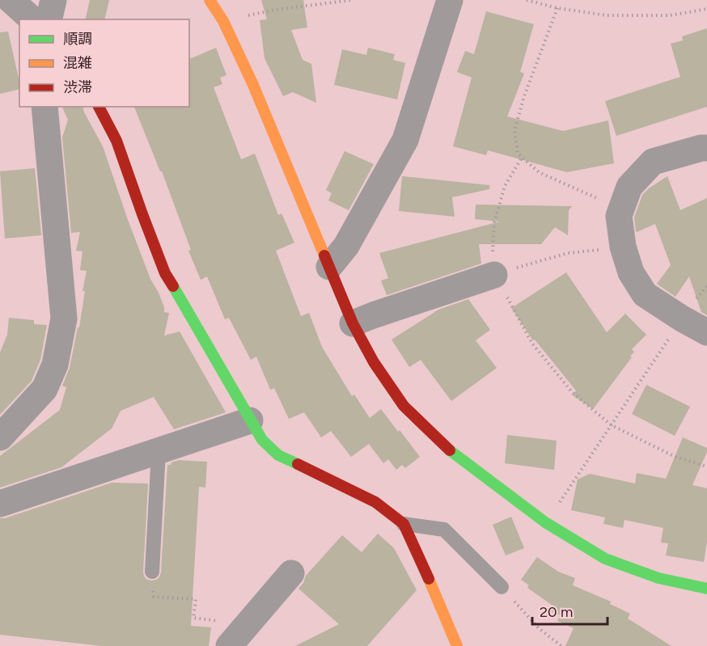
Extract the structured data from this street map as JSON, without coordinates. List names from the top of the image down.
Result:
{
  "legend": ["順調", "混雑", "渋滞"],
  "scale_bar": "20 m"
}
